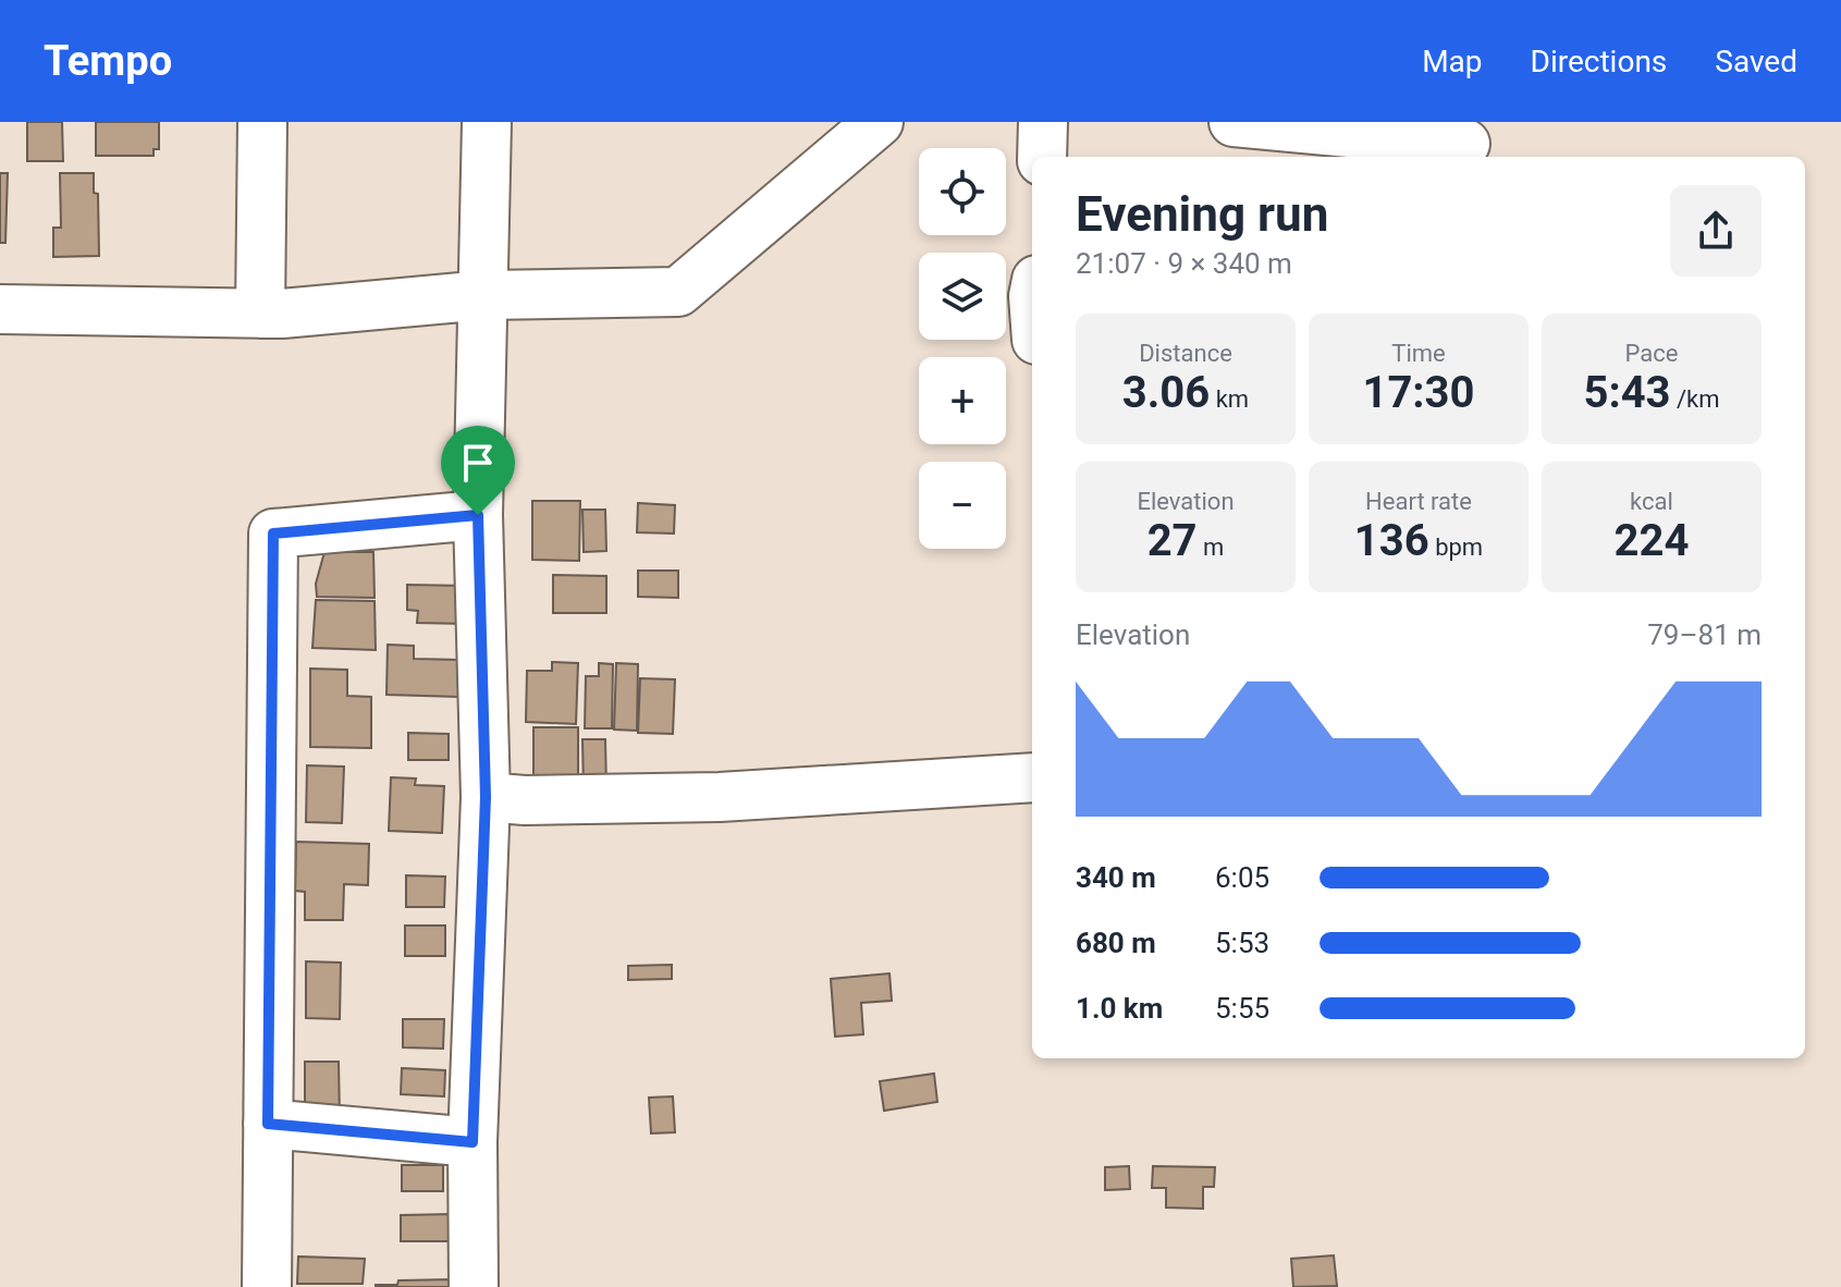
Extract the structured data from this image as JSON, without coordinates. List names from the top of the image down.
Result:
{
  "page": {
    "header": "Tempo",
    "nav": ["Map", "Directions", "Saved"],
    "map_buttons": ["+", "−"],
    "heading": ["Evening run", "21:07 · 9 × 340 m"],
    "stats": [
      ["Distance", "3.06 km"],
      ["Time", "17:30"],
      ["Pace", "5:43 /km"],
      ["Elevation", "27 m"],
      ["Heart rate", "136 bpm"],
      ["kcal", "224"]
    ],
    "chart": ["Elevation", "79–81 m"],
    "list": [
      {
        "name": "340 m",
        "note": "6:05"
      },
      {
        "name": "680 m",
        "note": "5:53"
      },
      {
        "name": "1.0 km",
        "note": "5:55"
      }
    ]
  }
}
